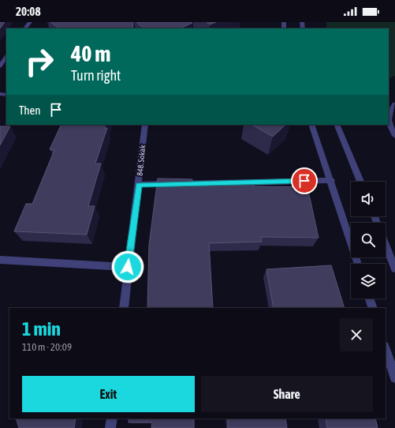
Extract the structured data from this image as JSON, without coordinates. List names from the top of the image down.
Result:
{
  "streets": {
    "street": ["848. Sokak"]
  },
  "page": {
    "status": "20:08",
    "turn": ["40 m", "Turn right"],
    "then": "Then",
    "heading": ["1 min", "110 m · 20:09"],
    "buttons": ["Exit", "Share"]
  }
}
